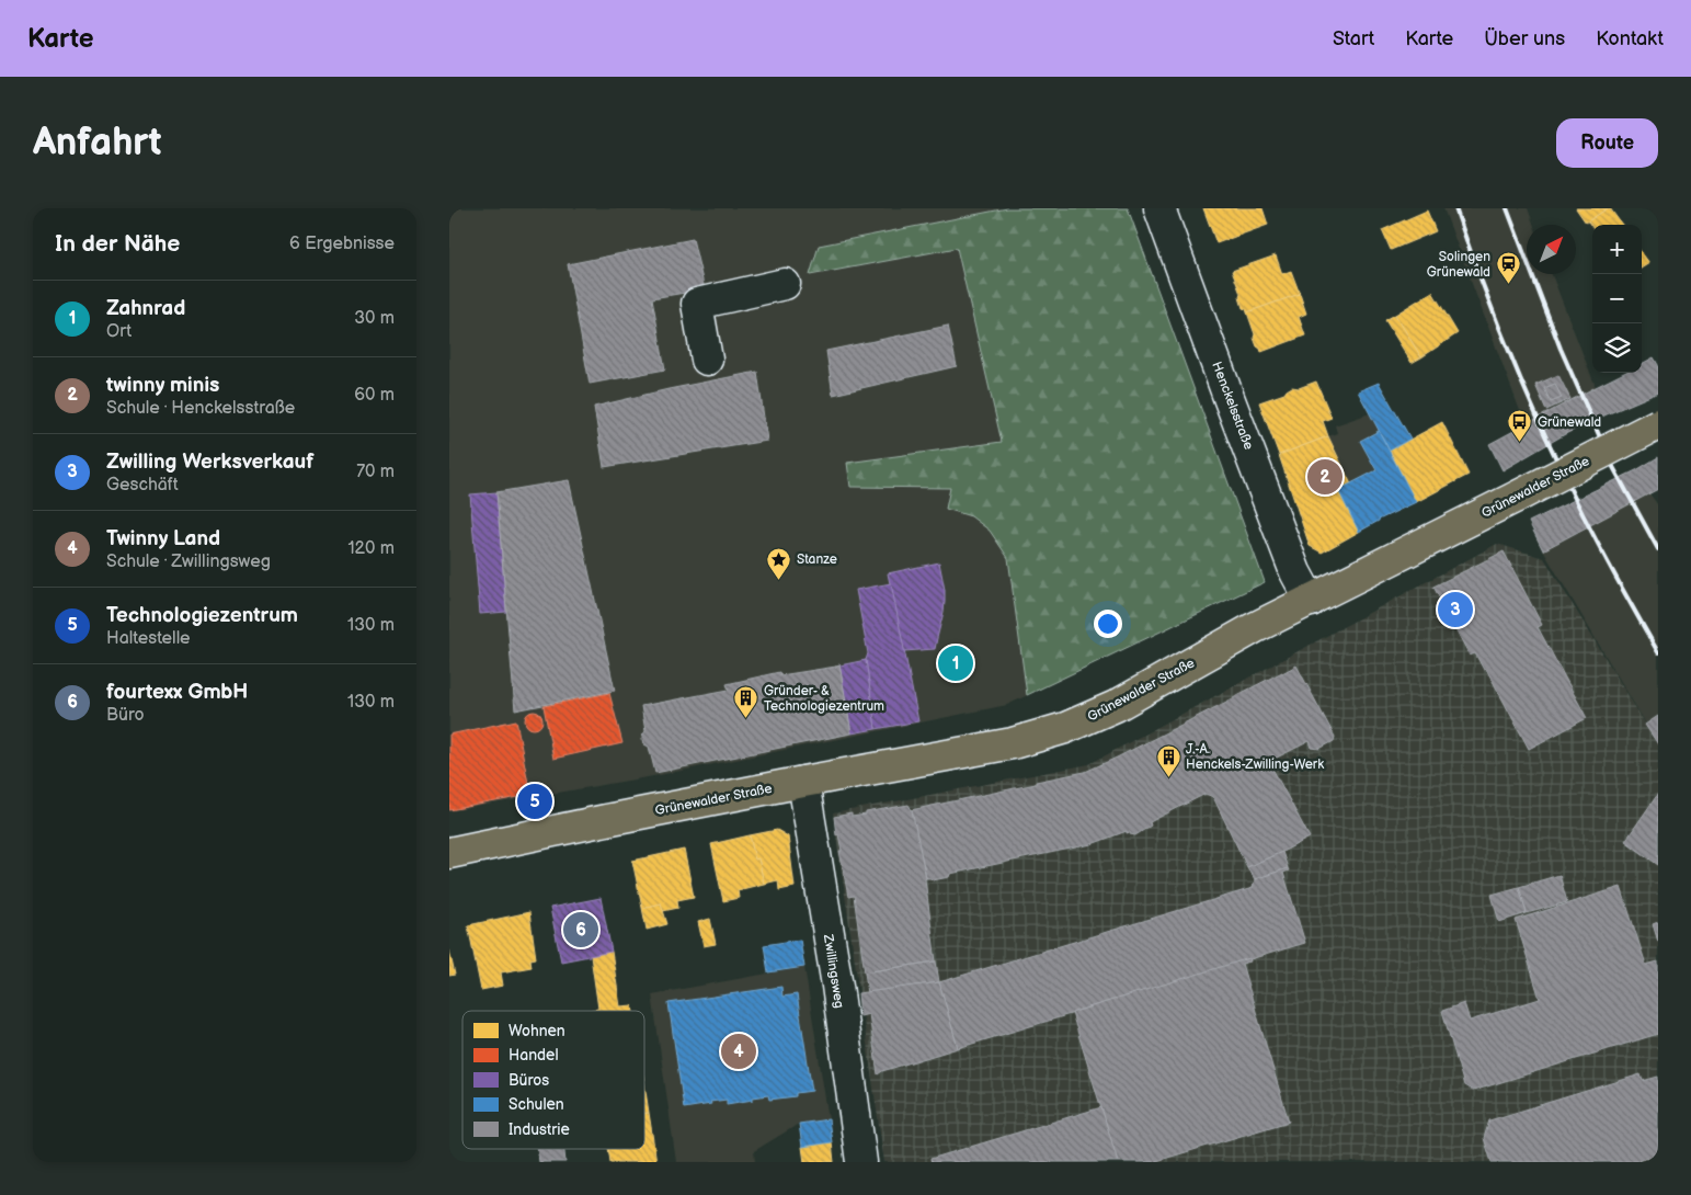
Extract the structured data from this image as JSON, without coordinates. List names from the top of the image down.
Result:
{
  "streets": {
    "main road": ["Grünewalder Straße"],
    "street": ["Henckelsstraße", "Zwillingsweg"]
  },
  "crossings": [
    ["Henckelsstraße", "Grünewalder Straße"],
    ["Grünewalder Straße", "Zwillingsweg"]
  ],
  "places": {
    "station": ["Solingen Grünewald"],
    "bus stop": ["Grünewald"],
    "place": ["Stanze"],
    "building": ["Gründer- & Technologiezentrum", "J.-A. Henckels-Zwilling-Werk"]
  },
  "legend": [
    "Wohnen",
    "Handel",
    "Büros",
    "Schulen",
    "Industrie"
  ],
  "north": "top right",
  "page": {
    "header": "Karte",
    "nav": [
      "Start",
      "Karte",
      "Über uns",
      "Kontakt"
    ],
    "buttons": "Route",
    "title": "Anfahrt",
    "heading": ["In der Nähe", "6 Ergebnisse"],
    "map_buttons": ["+", "−"],
    "list": [
      {
        "mark": "1",
        "name": "Zahnrad",
        "note": "Ort",
        "value": "30 m"
      },
      {
        "mark": "2",
        "name": "twinny minis",
        "note": "Schule · Henckelsstraße",
        "value": "60 m"
      },
      {
        "mark": "3",
        "name": "Zwilling Werksverkauf",
        "note": "Geschäft",
        "value": "70 m"
      },
      {
        "mark": "4",
        "name": "Twinny Land",
        "note": "Schule · Zwillingsweg",
        "value": "120 m"
      },
      {
        "mark": "5",
        "name": "Technologiezentrum",
        "note": "Haltestelle",
        "value": "130 m"
      },
      {
        "mark": "6",
        "name": "fourtexx GmbH",
        "note": "Büro",
        "value": "130 m"
      }
    ],
    "pins": [
      "2",
      "3",
      "1",
      "5",
      "6",
      "4"
    ]
  }
}
